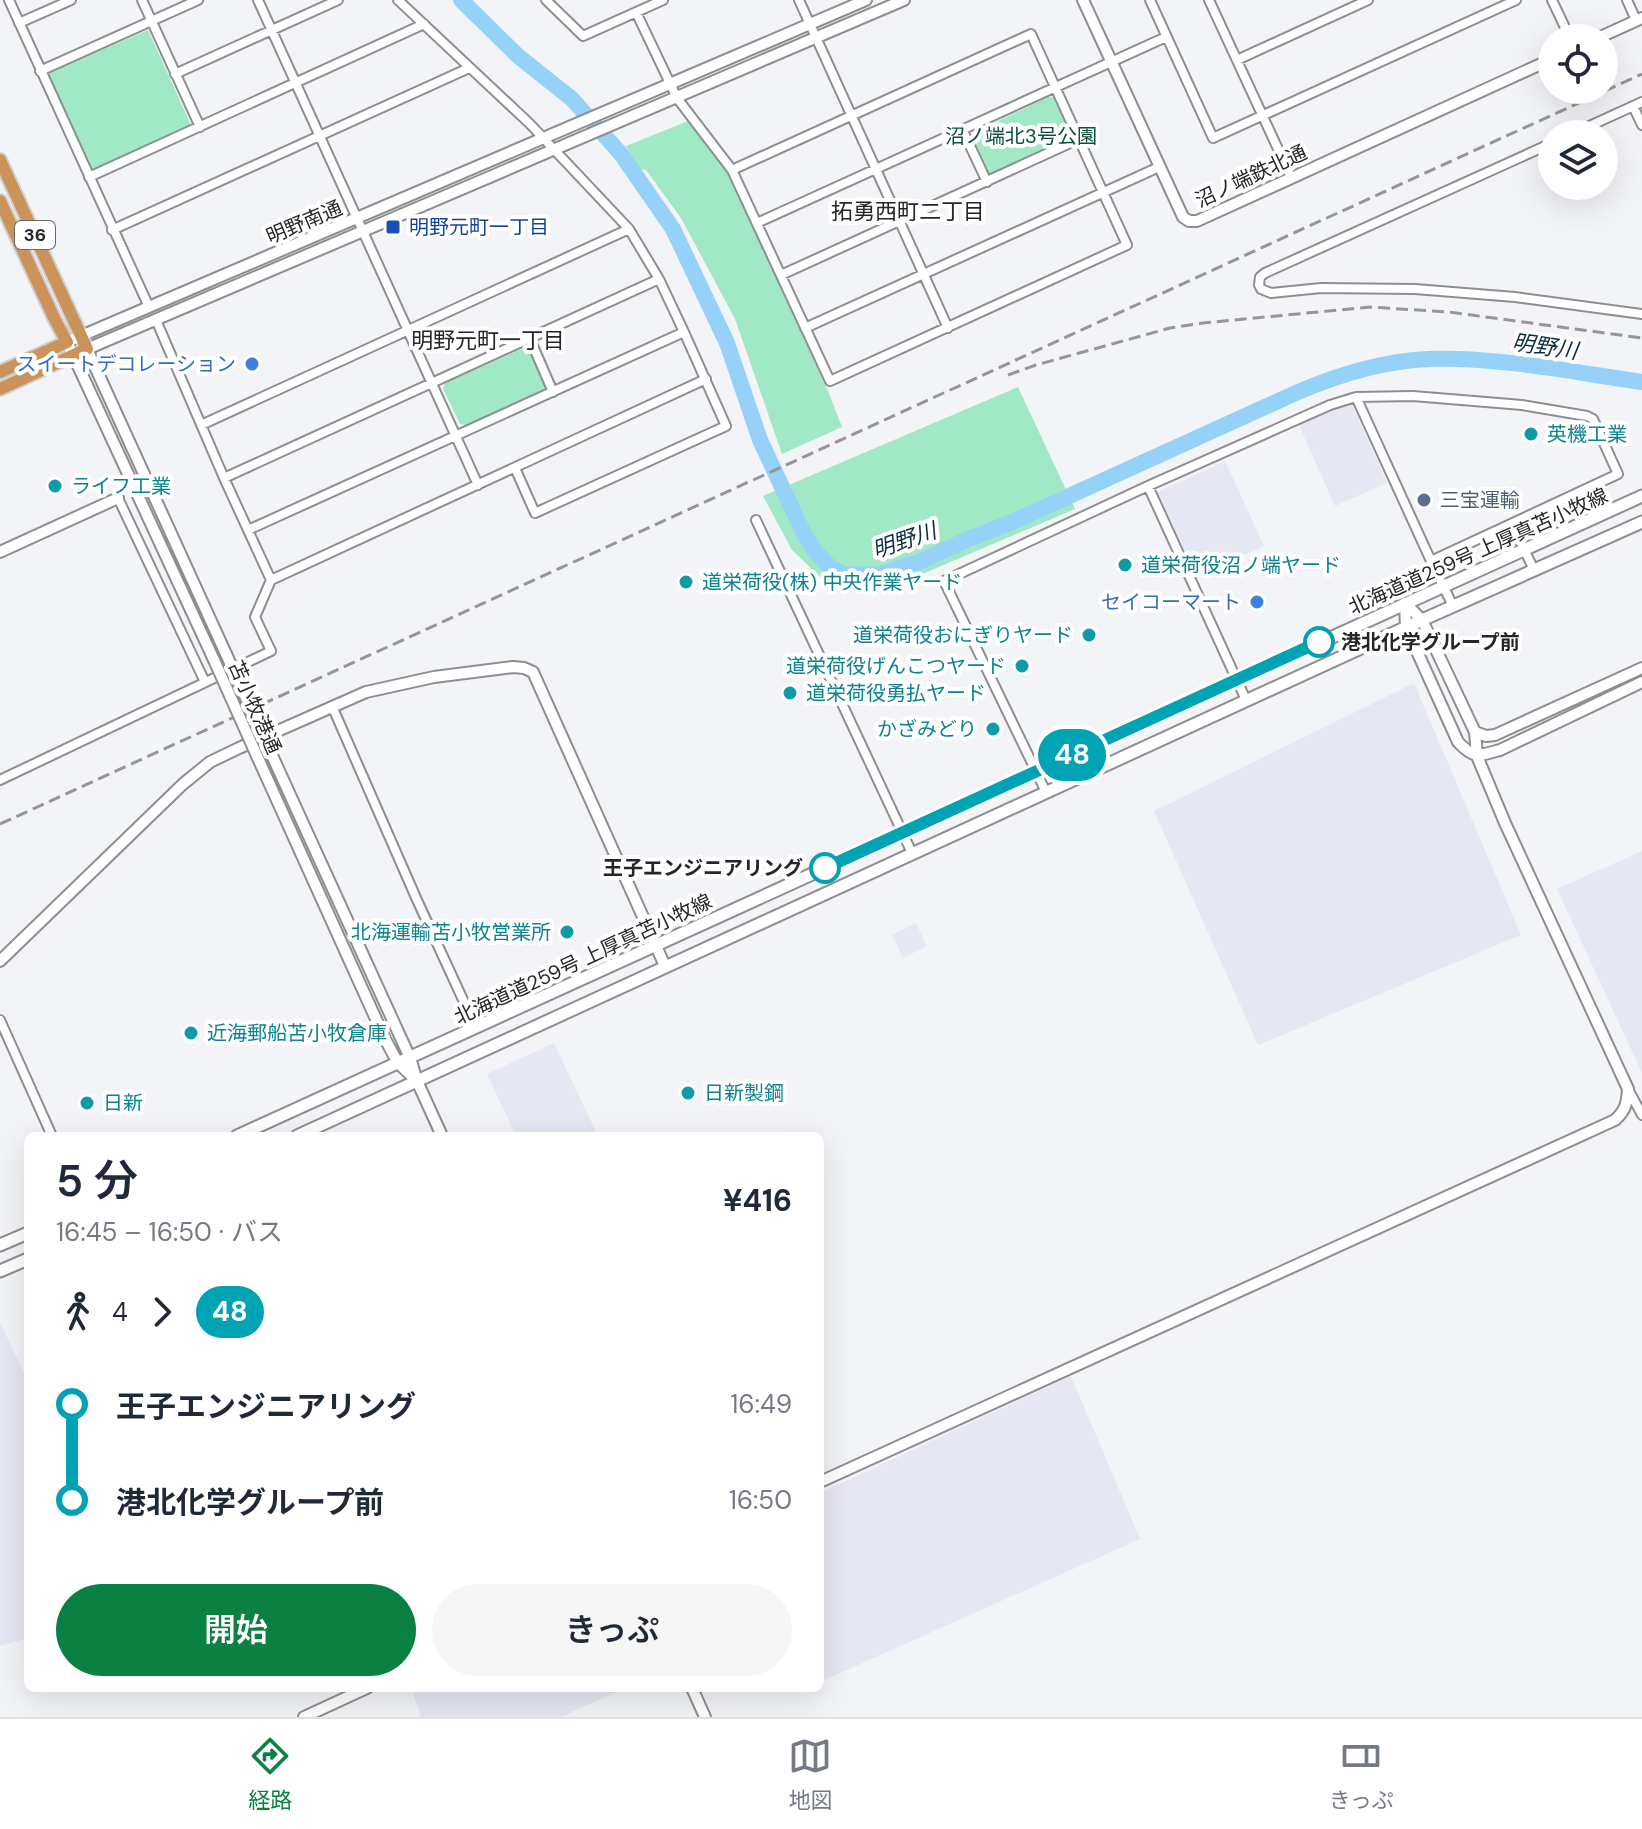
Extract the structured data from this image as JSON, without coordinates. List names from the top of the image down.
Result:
{
  "streets": {
    "highway": ["36"],
    "main road": ["北海道道259号 上厚真苫小牧線"],
    "street": ["沼ノ端鉄北通", "明野南通", "苫小牧港通"]
  },
  "crossings": [
    ["明野南通", "36"],
    ["明野南通", "苫小牧港通"],
    ["36", "苫小牧港通"],
    ["北海道道259号 上厚真苫小牧線", "苫小牧港通"]
  ],
  "districts": ["拓勇西町二丁目", "明野元町一丁目"],
  "water": ["明野川"],
  "parks": ["沼ノ端北3号公園"],
  "places": {
    "transit": ["明野元町一丁目"],
    "other": [
      "スイートデコレーション",
      "英機工業",
      "ライフ工業",
      "三宝運輸",
      "道栄荷役沼ノ端ヤード",
      "道栄荷役(株) 中央作業ヤード",
      "セイコーマート",
      "道栄荷役おにぎりヤード",
      "港北化学グループ前",
      "道栄荷役げんこつヤード",
      "道栄荷役勇払ヤード",
      "かざみどり",
      "王子エンジニアリング",
      "北海運輸苫小牧営業所",
      "近海郵船苫小牧倉庫",
      "日新製鋼",
      "日新"
    ]
  },
  "lines": ["bus line 48"],
  "page": {
    "on_map": "48",
    "heading": ["5 分", "16:45 – 16:50 · バス", "¥416"],
    "legs": ["4", "48"],
    "list": [
      {
        "name": "王子エンジニアリング",
        "value": "16:49"
      },
      {
        "name": "港北化学グループ前",
        "value": "16:50"
      }
    ],
    "buttons": ["開始", "きっぷ"],
    "tabs": ["経路", "地図", "きっぷ"]
  }
}
